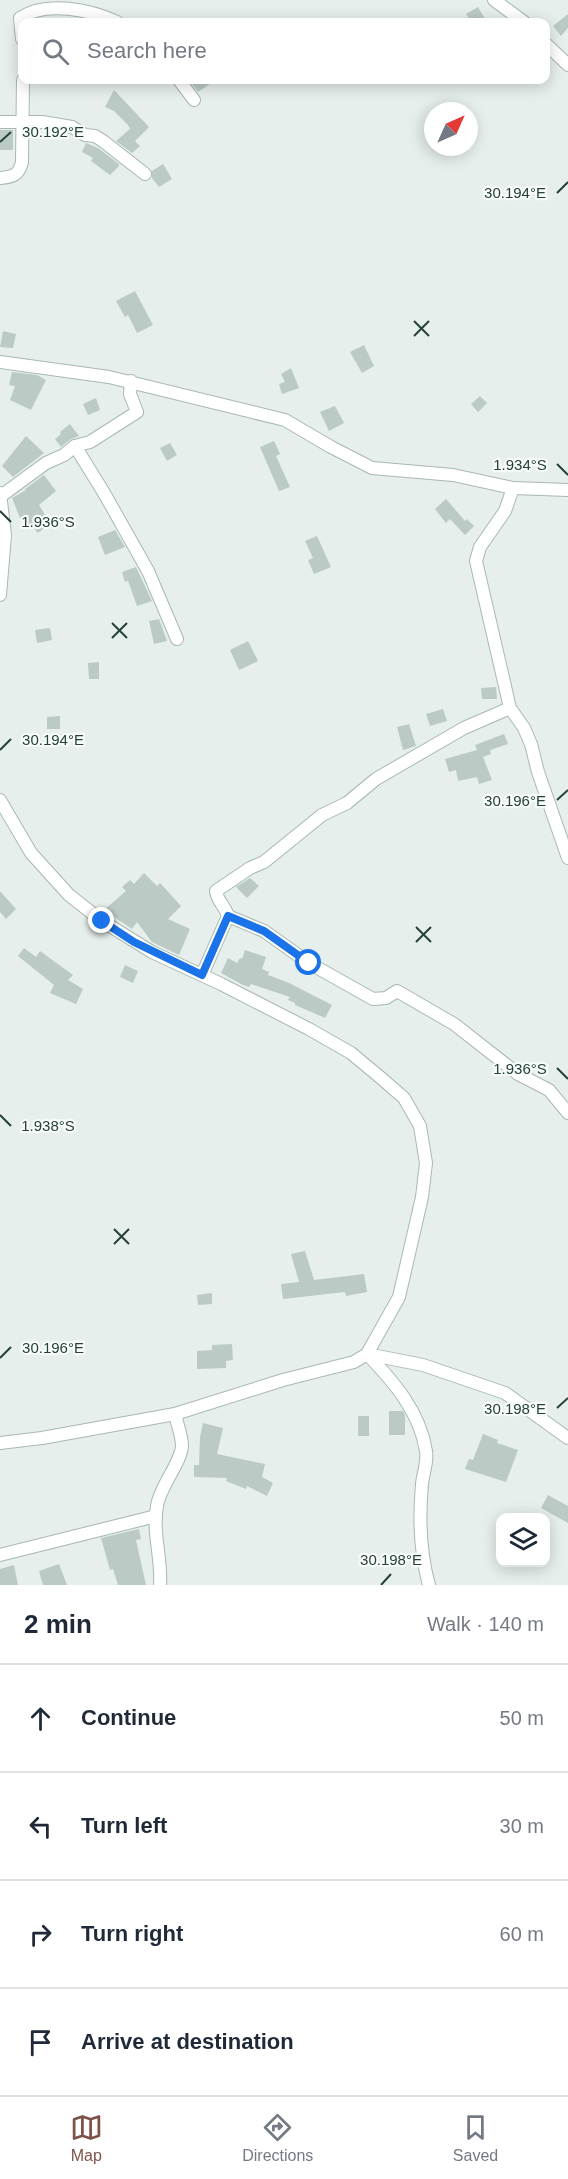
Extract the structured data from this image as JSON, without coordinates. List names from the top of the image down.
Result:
{
  "north": "top right",
  "page": {
    "search": "Search here",
    "heading": ["2 min", "Walk · 140 m"],
    "list": [
      ["Continue", "50 m"],
      ["Turn left", "30 m"],
      ["Turn right", "60 m"],
      "Arrive at destination"
    ],
    "nav": ["Map", "Directions", "Saved"]
  },
  "coordinates": [
    "30.192°E",
    "30.194°E",
    "1.934°S",
    "1.936°S",
    "30.196°E",
    "1.938°S",
    "30.198°E"
  ]
}
